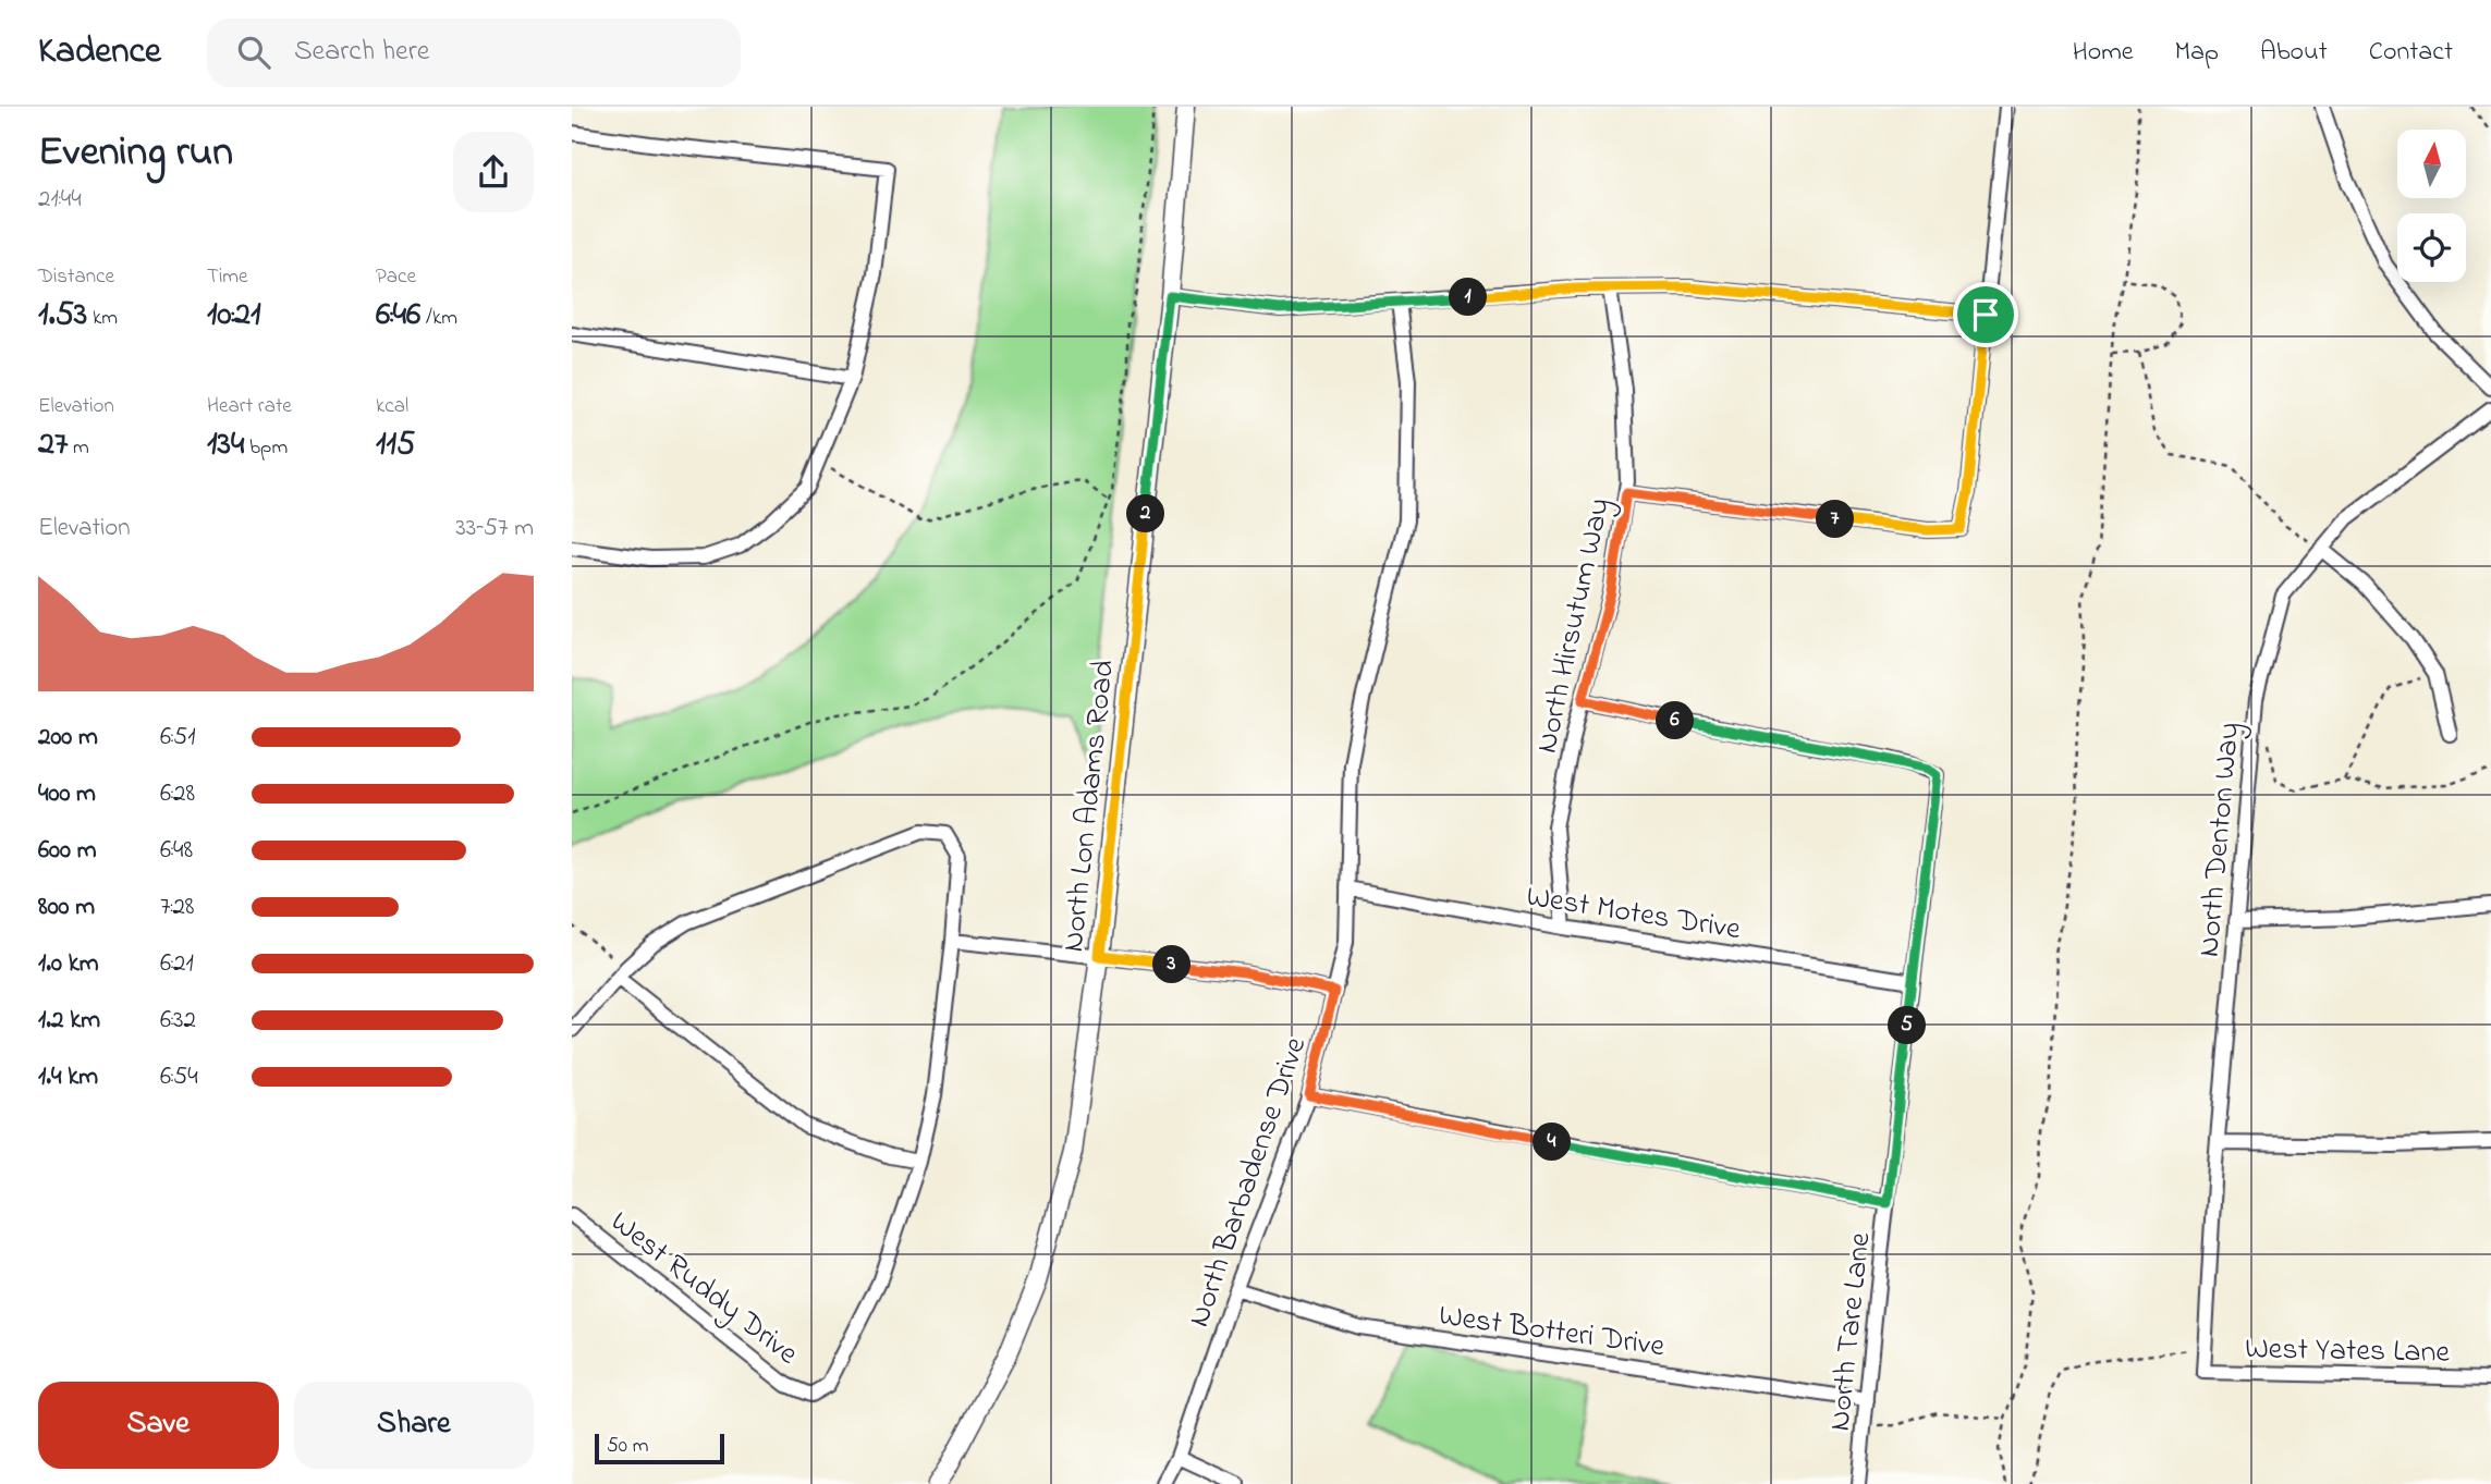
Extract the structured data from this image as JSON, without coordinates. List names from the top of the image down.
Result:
{
  "streets": {
    "street": [
      "North Hirsutum Way",
      "North Lon Adams Road",
      "North Denton Way",
      "West Motes Drive",
      "North Barbadense Drive",
      "West Ruddy Drive",
      "West Botteri Drive",
      "North Tare Lane",
      "West Yates Lane"
    ]
  },
  "crossings": [
    ["North Hirsutum Way", "West Motes Drive"],
    ["North Hirsutum Way", "North Tare Lane"],
    ["North Denton Way", "West Yates Lane"],
    ["West Motes Drive", "North Barbadense Drive"],
    ["West Motes Drive", "North Tare Lane"],
    ["North Barbadense Drive", "West Botteri Drive"],
    ["West Botteri Drive", "North Tare Lane"]
  ],
  "scale_bar": "50 m",
  "north": "top",
  "page": {
    "header": "Kadence",
    "search": "Search here",
    "nav": [
      "Home",
      "Map",
      "About",
      "Contact"
    ],
    "heading": ["Evening run", "21:44"],
    "stats": [
      ["Distance", "1.53 km"],
      ["Time", "10:21"],
      ["Pace", "6:46 /km"],
      ["Elevation", "27 m"],
      ["Heart rate", "134 bpm"],
      ["kcal", "115"]
    ],
    "pins": [
      "1",
      "2",
      "7",
      "6",
      "3",
      "5",
      "4"
    ],
    "chart": ["Elevation", "33–57 m"],
    "list": [
      {
        "name": "200 m",
        "note": "6:51"
      },
      {
        "name": "400 m",
        "note": "6:28"
      },
      {
        "name": "600 m",
        "note": "6:48"
      },
      {
        "name": "800 m",
        "note": "7:28"
      },
      {
        "name": "1.0 km",
        "note": "6:21"
      },
      {
        "name": "1.2 km",
        "note": "6:32"
      },
      {
        "name": "1.4 km",
        "note": "6:54"
      }
    ],
    "buttons": ["Save", "Share"],
    "scale": "50 m"
  }
}
